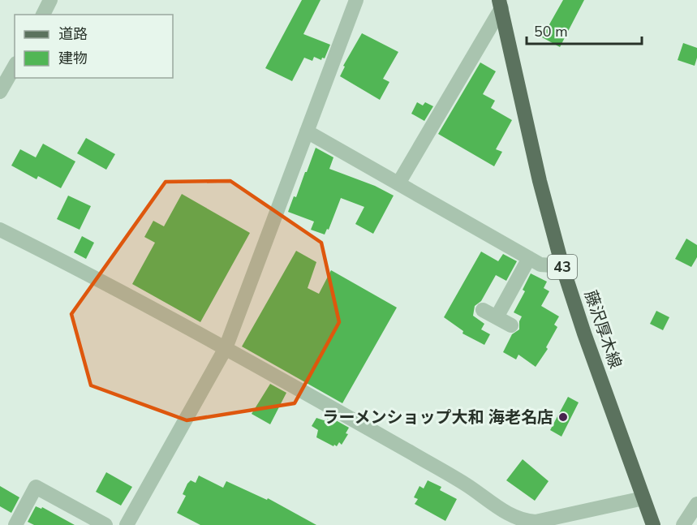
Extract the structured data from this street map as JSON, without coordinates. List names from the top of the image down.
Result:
{
  "streets": {
    "main road": ["43", "藤沢厚木線"]
  },
  "places": ["ラーメンショップ大和 海老名店"],
  "legend": ["道路", "建物"],
  "scale_bar": "50 m"
}
